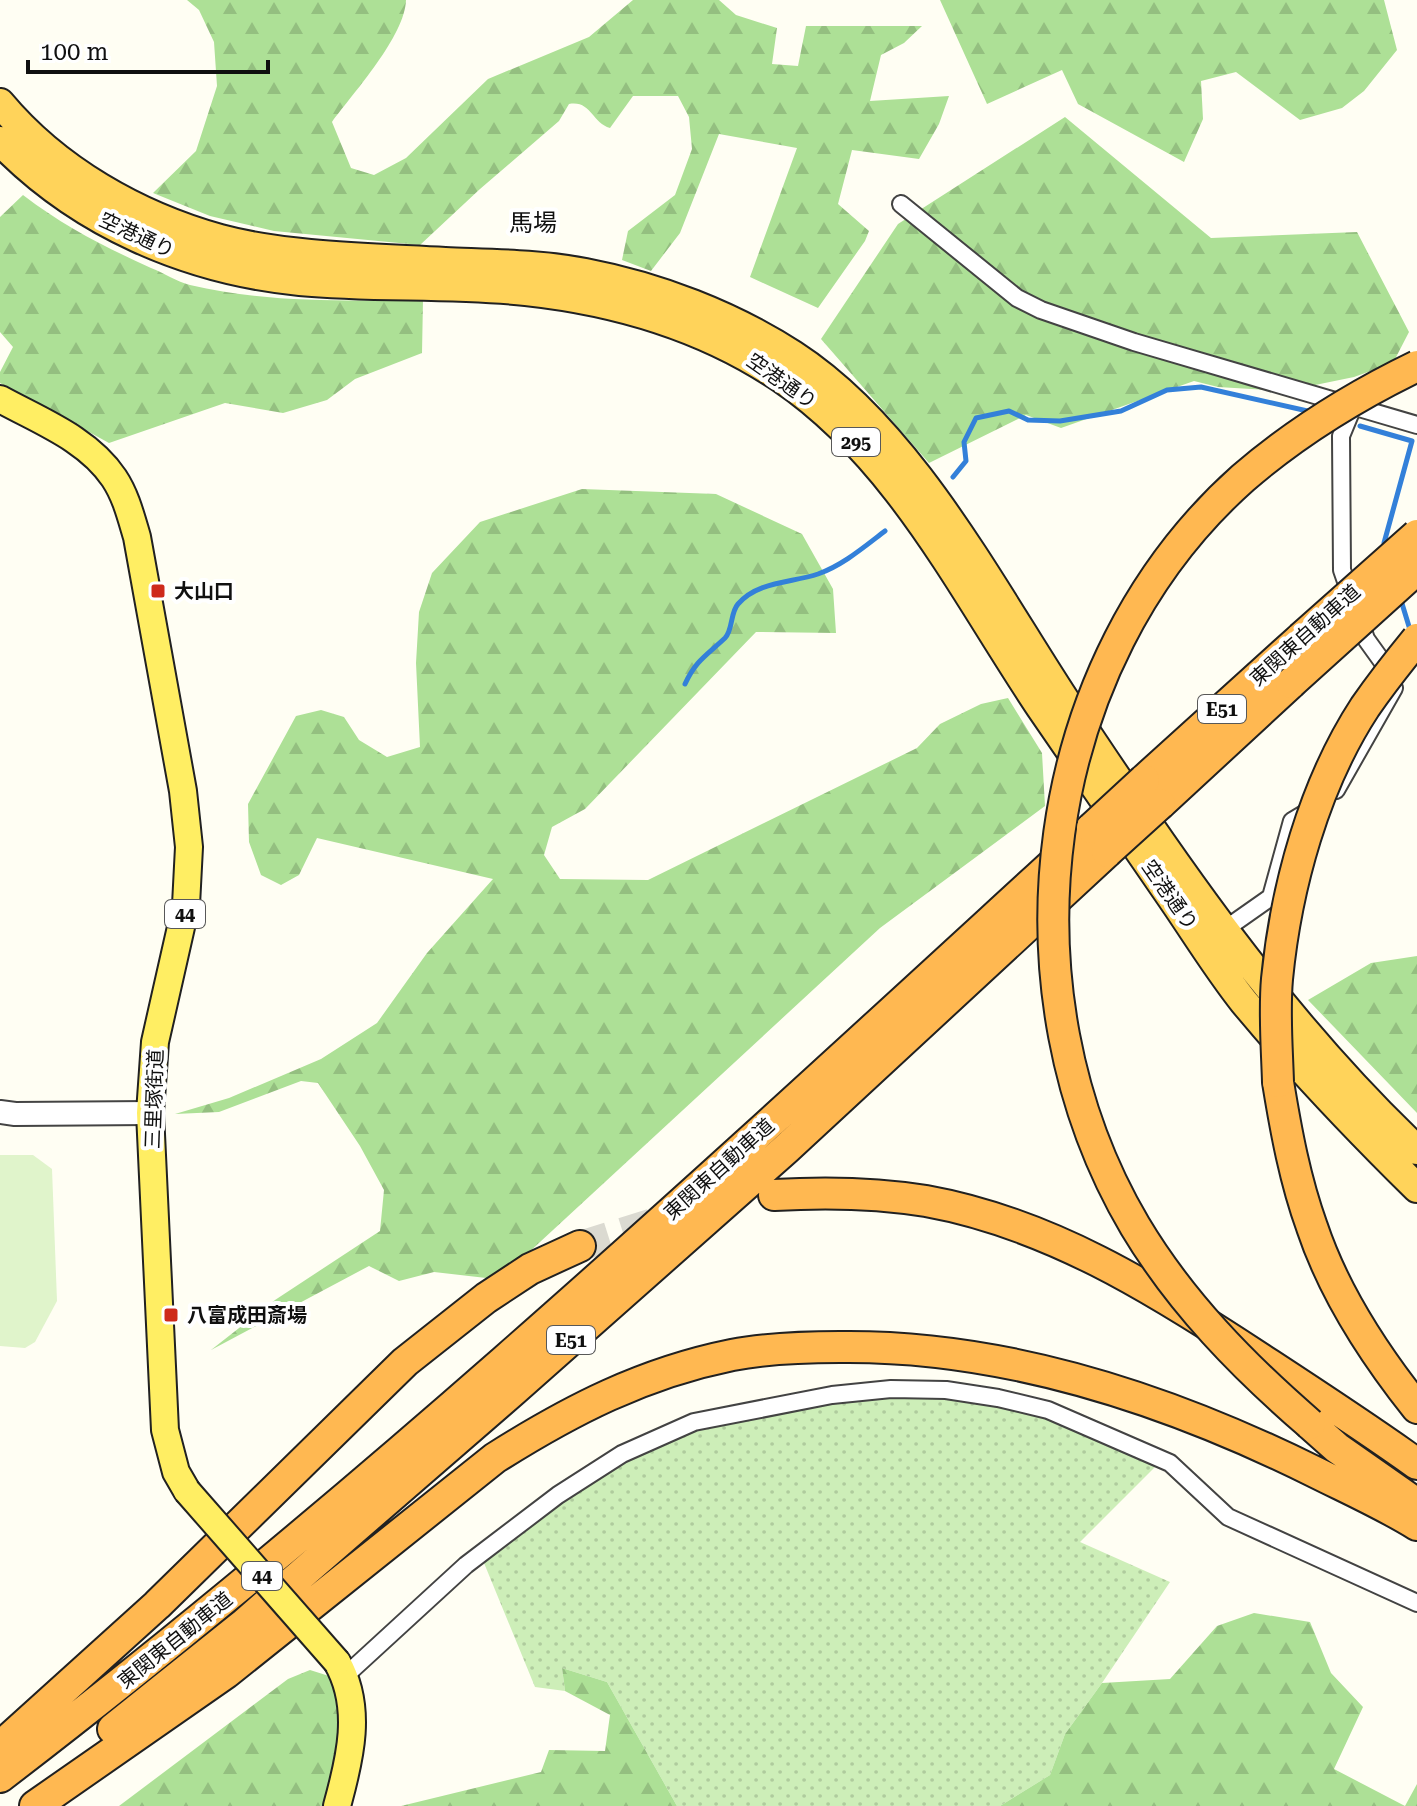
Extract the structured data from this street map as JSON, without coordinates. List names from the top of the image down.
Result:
{
  "streets": {
    "highway": [
      "空港通り",
      "295",
      "東関東自動車道",
      "E51"
    ],
    "main road": ["44", "三里塚街道"]
  },
  "districts": ["馬場"],
  "places": {
    "transit": ["大山口", "八富成田斎場"]
  },
  "scale_bar": "100 m"
}
